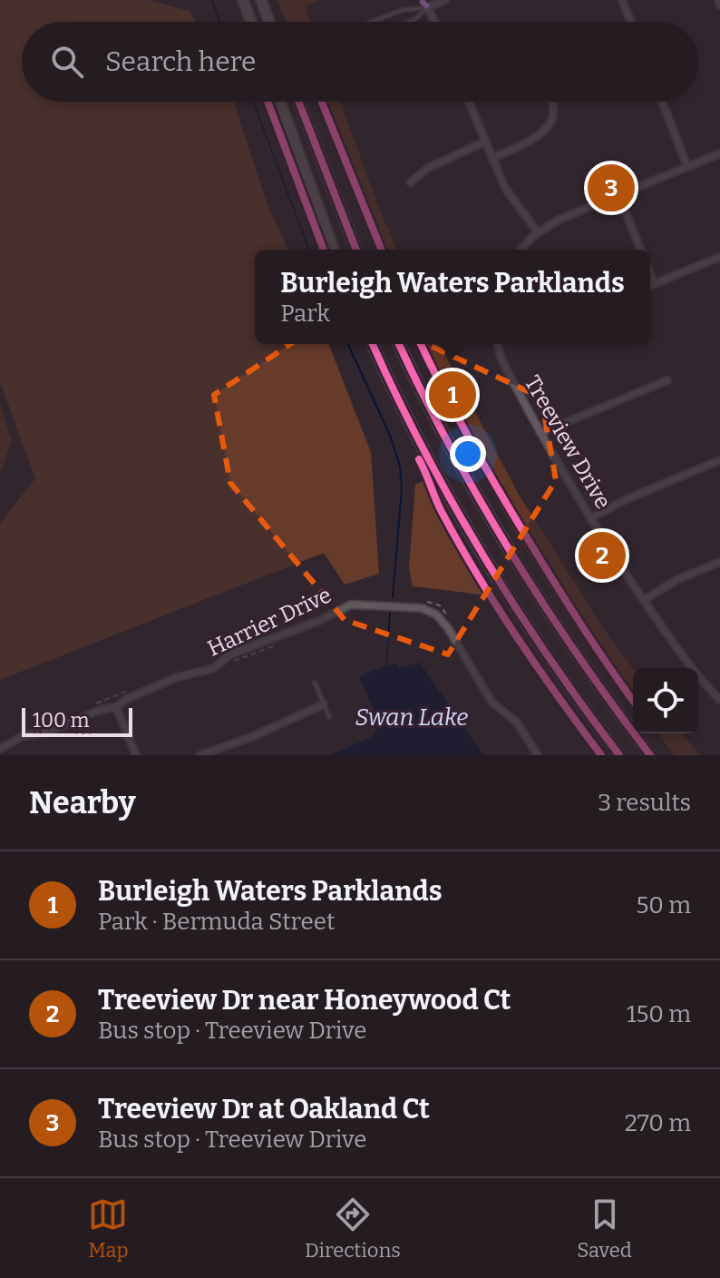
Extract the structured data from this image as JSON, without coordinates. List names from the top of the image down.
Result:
{
  "streets": {
    "street": ["Treeview Drive", "Harrier Drive"]
  },
  "water": ["Swan Lake"],
  "scale_bar": "100 m",
  "page": {
    "search": "Search here",
    "pins": ["3", "1", "2"],
    "popup": ["Burleigh Waters Parklands", "Park"],
    "scale": "100 m",
    "heading": ["Nearby", "3 results"],
    "list": [
      {
        "mark": "1",
        "name": "Burleigh Waters Parklands",
        "note": "Park · Bermuda Street",
        "value": "50 m"
      },
      {
        "mark": "2",
        "name": "Treeview Dr near Honeywood Ct",
        "note": "Bus stop · Treeview Drive",
        "value": "150 m"
      },
      {
        "mark": "3",
        "name": "Treeview Dr at Oakland Ct",
        "note": "Bus stop · Treeview Drive",
        "value": "270 m"
      }
    ],
    "nav": ["Map", "Directions", "Saved"]
  }
}
